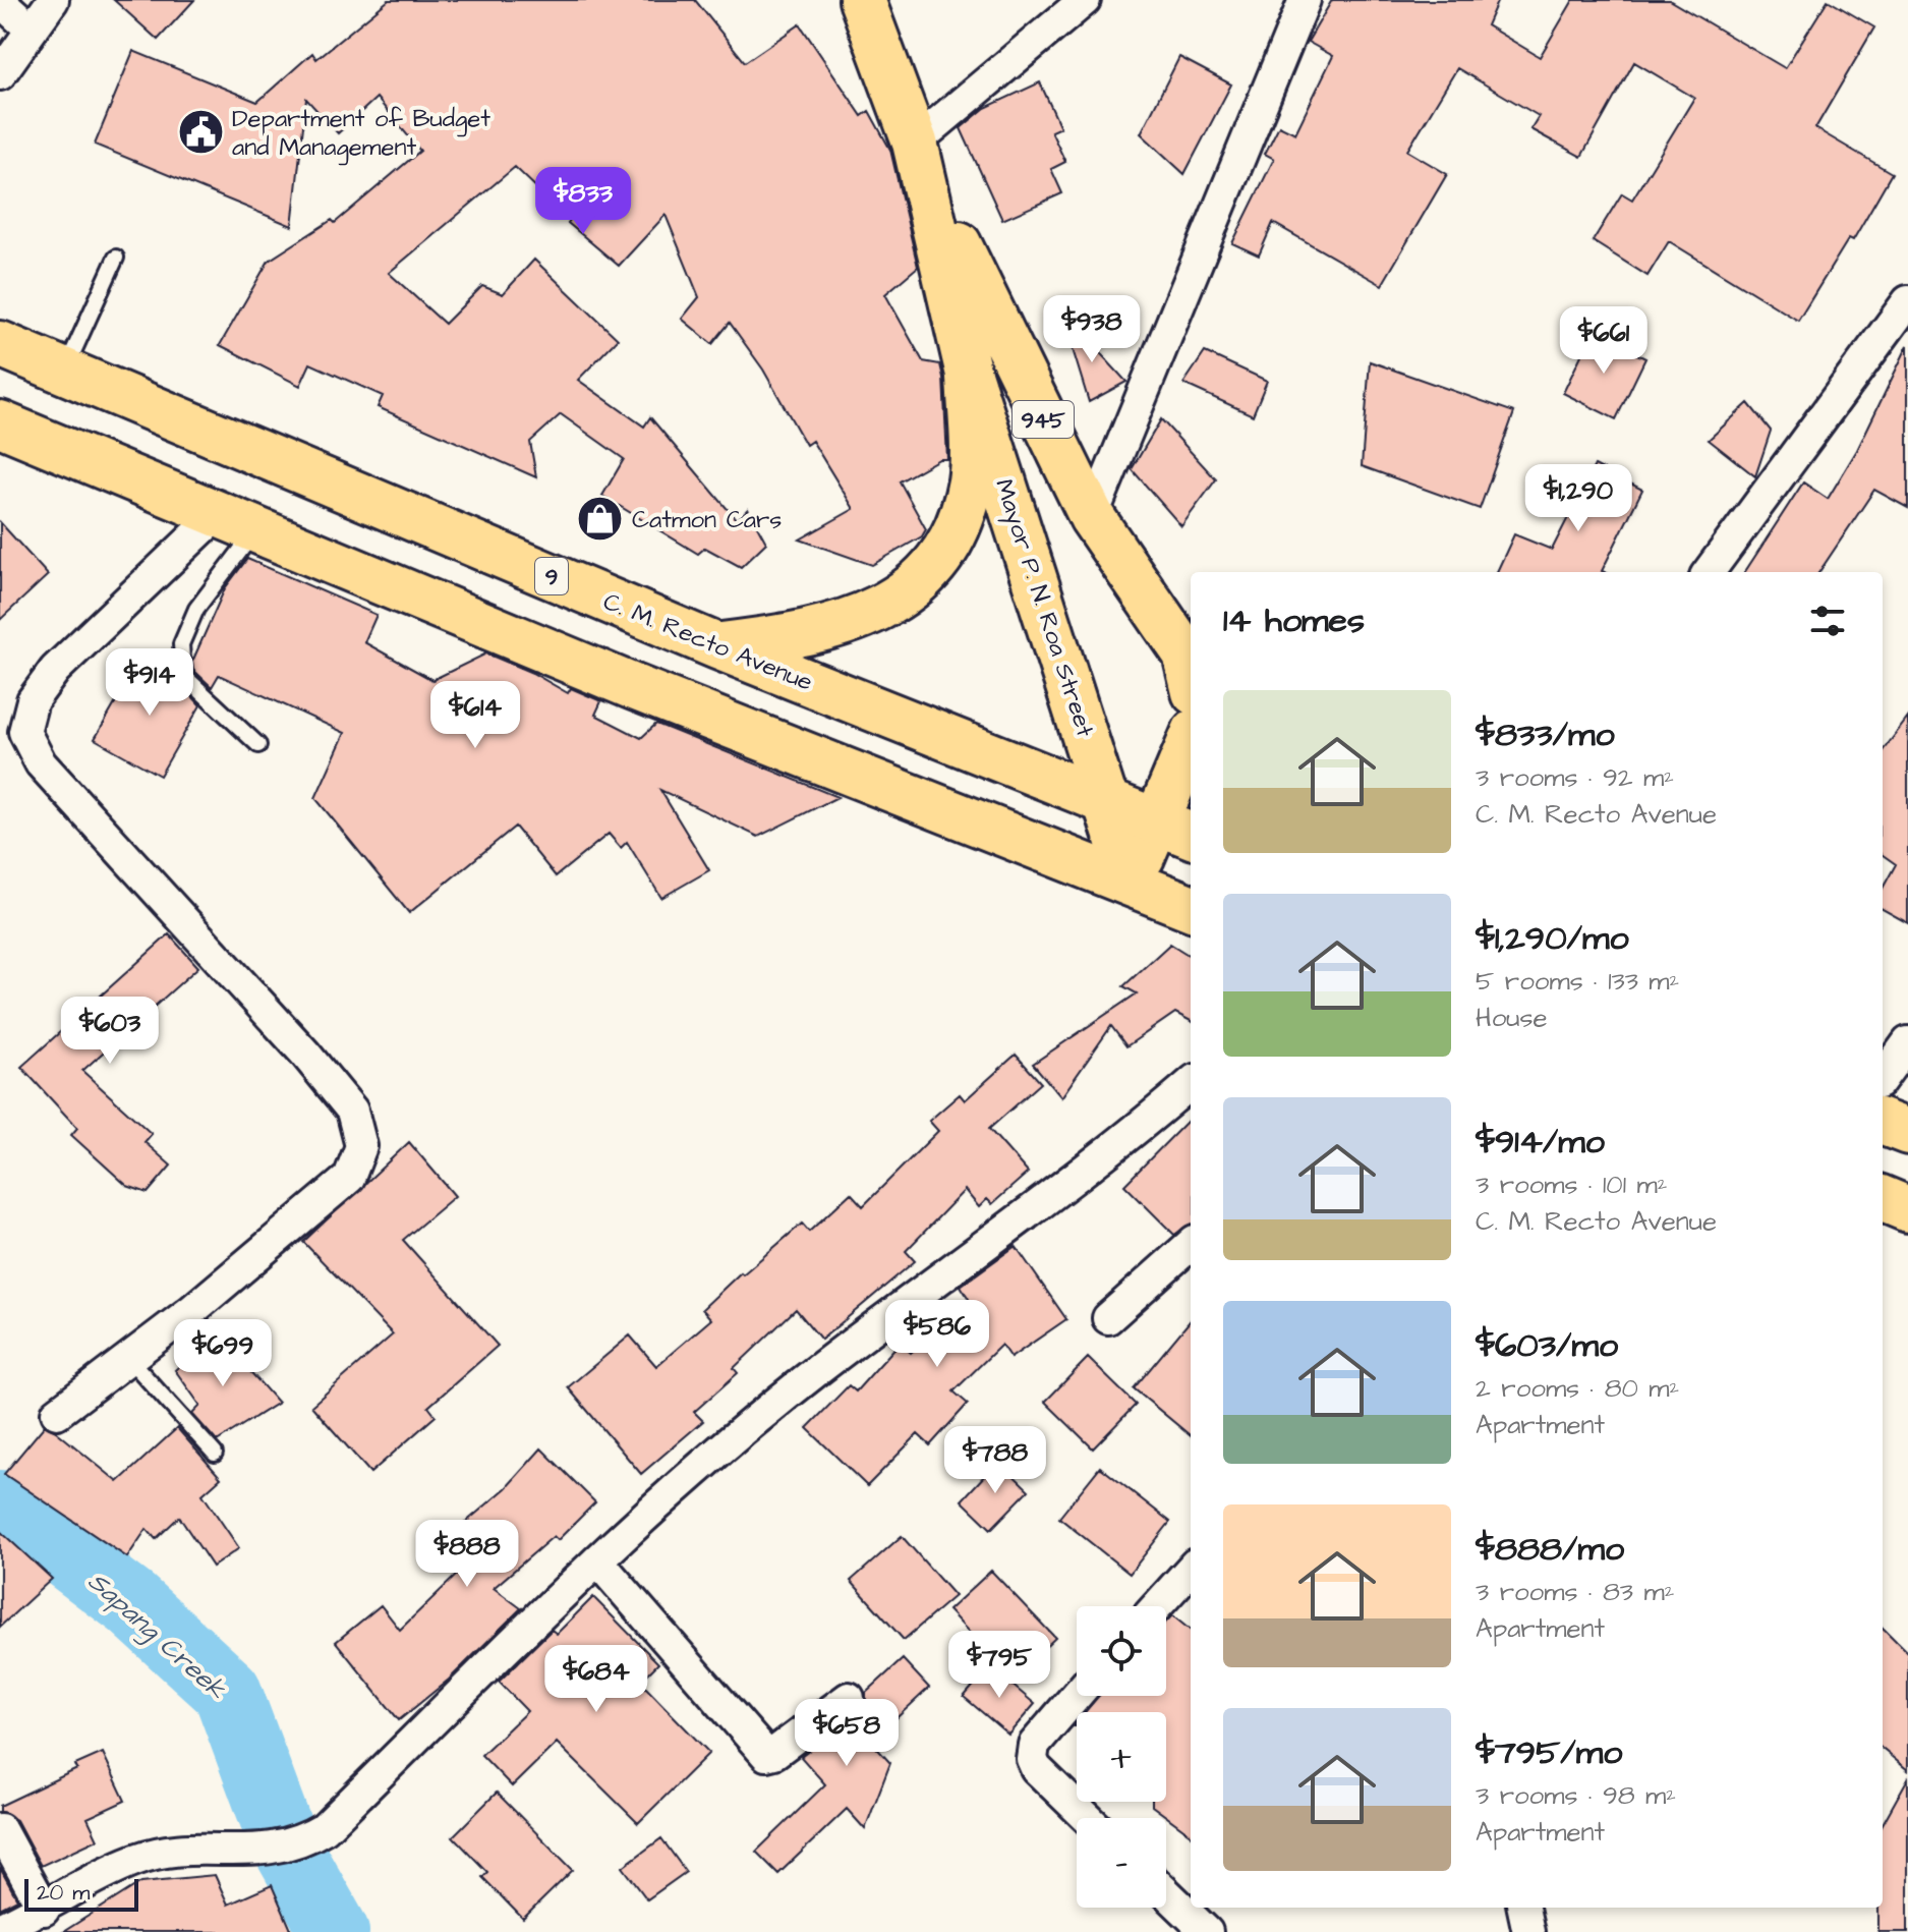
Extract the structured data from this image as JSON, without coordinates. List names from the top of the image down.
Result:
{
  "streets": {
    "main road": [
      "945",
      "9",
      "Mayor P. N. Roa Street",
      "C. M. Recto Avenue"
    ]
  },
  "crossings": [
    ["Mayor P. N. Roa Street", "C. M. Recto Avenue"]
  ],
  "water": ["Sapang Creek"],
  "places": {
    "public building": ["Department of Budget and Management"],
    "shop": ["Catmon Cars"]
  },
  "scale_bar": "20 m",
  "page": {
    "price": [
      "$833",
      "$938",
      "$661",
      "$1,290",
      "$914",
      "$614",
      "$603",
      "$586",
      "$699",
      "$788",
      "$888",
      "$795",
      "$684",
      "$658"
    ],
    "heading": "14 homes",
    "list": [
      {
        "name": "$833/mo",
        "note": "3 rooms · 92 m² · C. M. Recto Avenue"
      },
      {
        "name": "$1,290/mo",
        "note": "5 rooms · 133 m² · House"
      },
      {
        "name": "$914/mo",
        "note": "3 rooms · 101 m² · C. M. Recto Avenue"
      },
      {
        "name": "$603/mo",
        "note": "2 rooms · 80 m² · Apartment"
      },
      {
        "name": "$888/mo",
        "note": "3 rooms · 83 m² · Apartment"
      },
      {
        "name": "$795/mo",
        "note": "3 rooms · 98 m² · Apartment"
      }
    ],
    "map_buttons": ["+", "−"],
    "scale": "20 m"
  }
}
